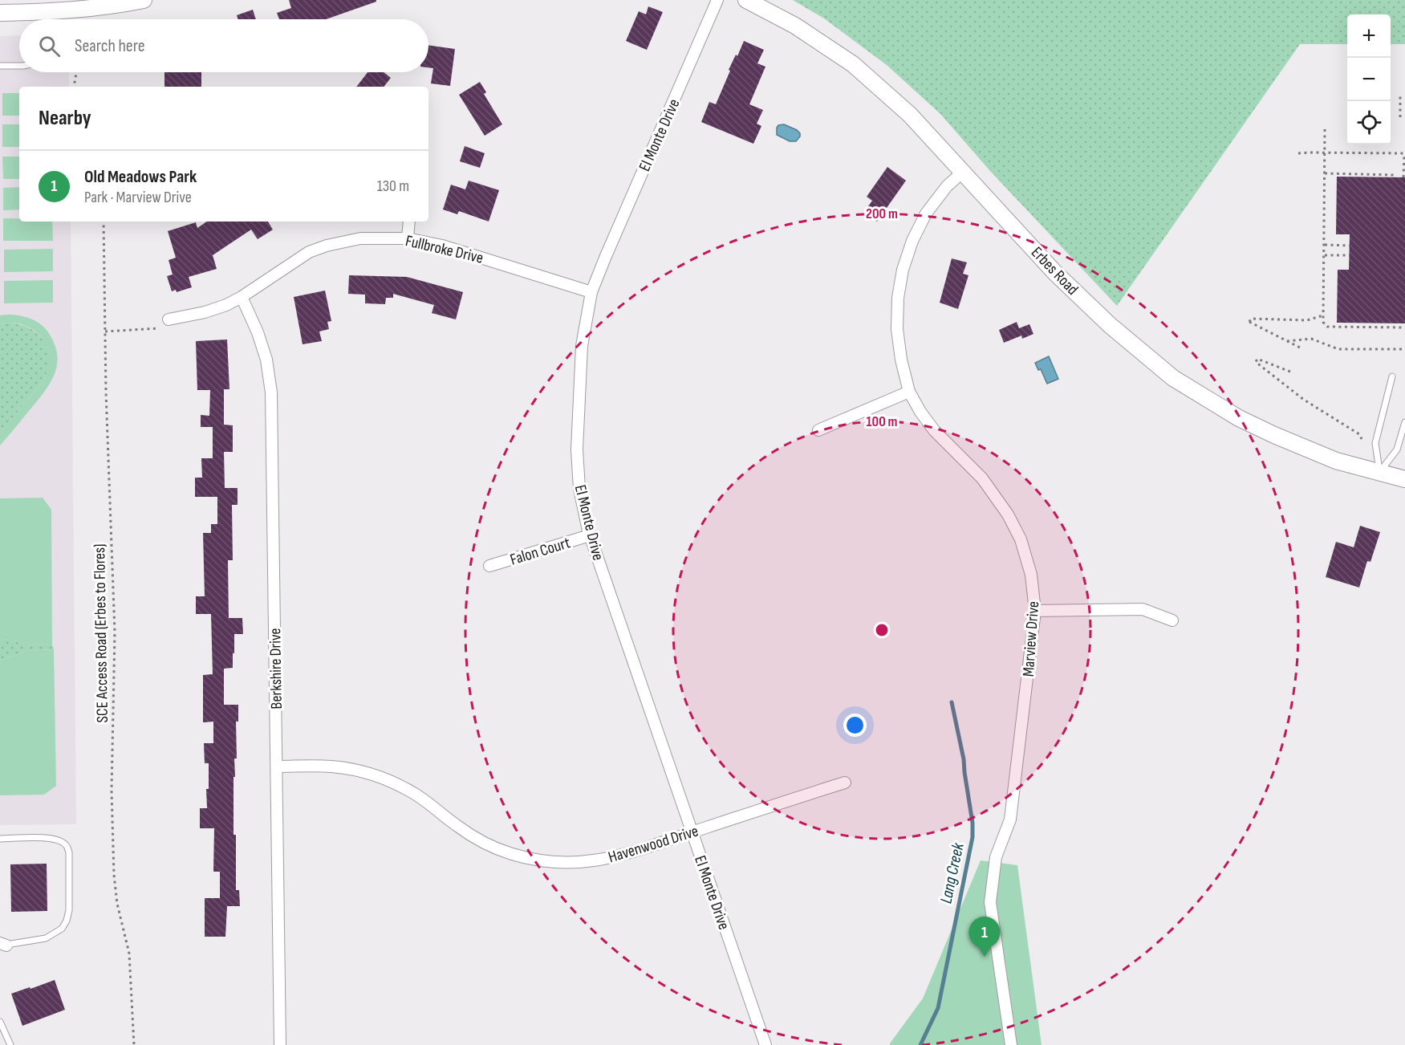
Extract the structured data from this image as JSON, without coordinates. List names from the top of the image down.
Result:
{
  "streets": {
    "main road": ["Erbes Road"],
    "street": [
      "El Monte Drive",
      "Fullbroke Drive",
      "Falon Court",
      "Marview Drive",
      "Berkshire Drive",
      "Havenwood Drive"
    ],
    "path": ["SCE Access Road (Erbes to Flores)"]
  },
  "crossings": [
    ["El Monte Drive", "Fullbroke Drive"],
    ["El Monte Drive", "Falon Court"],
    ["El Monte Drive", "Havenwood Drive"],
    ["Fullbroke Drive", "Berkshire Drive"],
    ["Erbes Road", "Marview Drive"],
    ["Berkshire Drive", "Havenwood Drive"]
  ],
  "water": ["Lang Creek"],
  "page": {
    "map_buttons": ["+", "−"],
    "search": "Search here",
    "heading": "Nearby",
    "list": [
      {
        "mark": "1",
        "name": "Old Meadows Park",
        "note": "Park · Marview Drive",
        "value": "130 m"
      }
    ],
    "pins": "1"
  },
  "rings": ["200 m", "100 m"]
}
